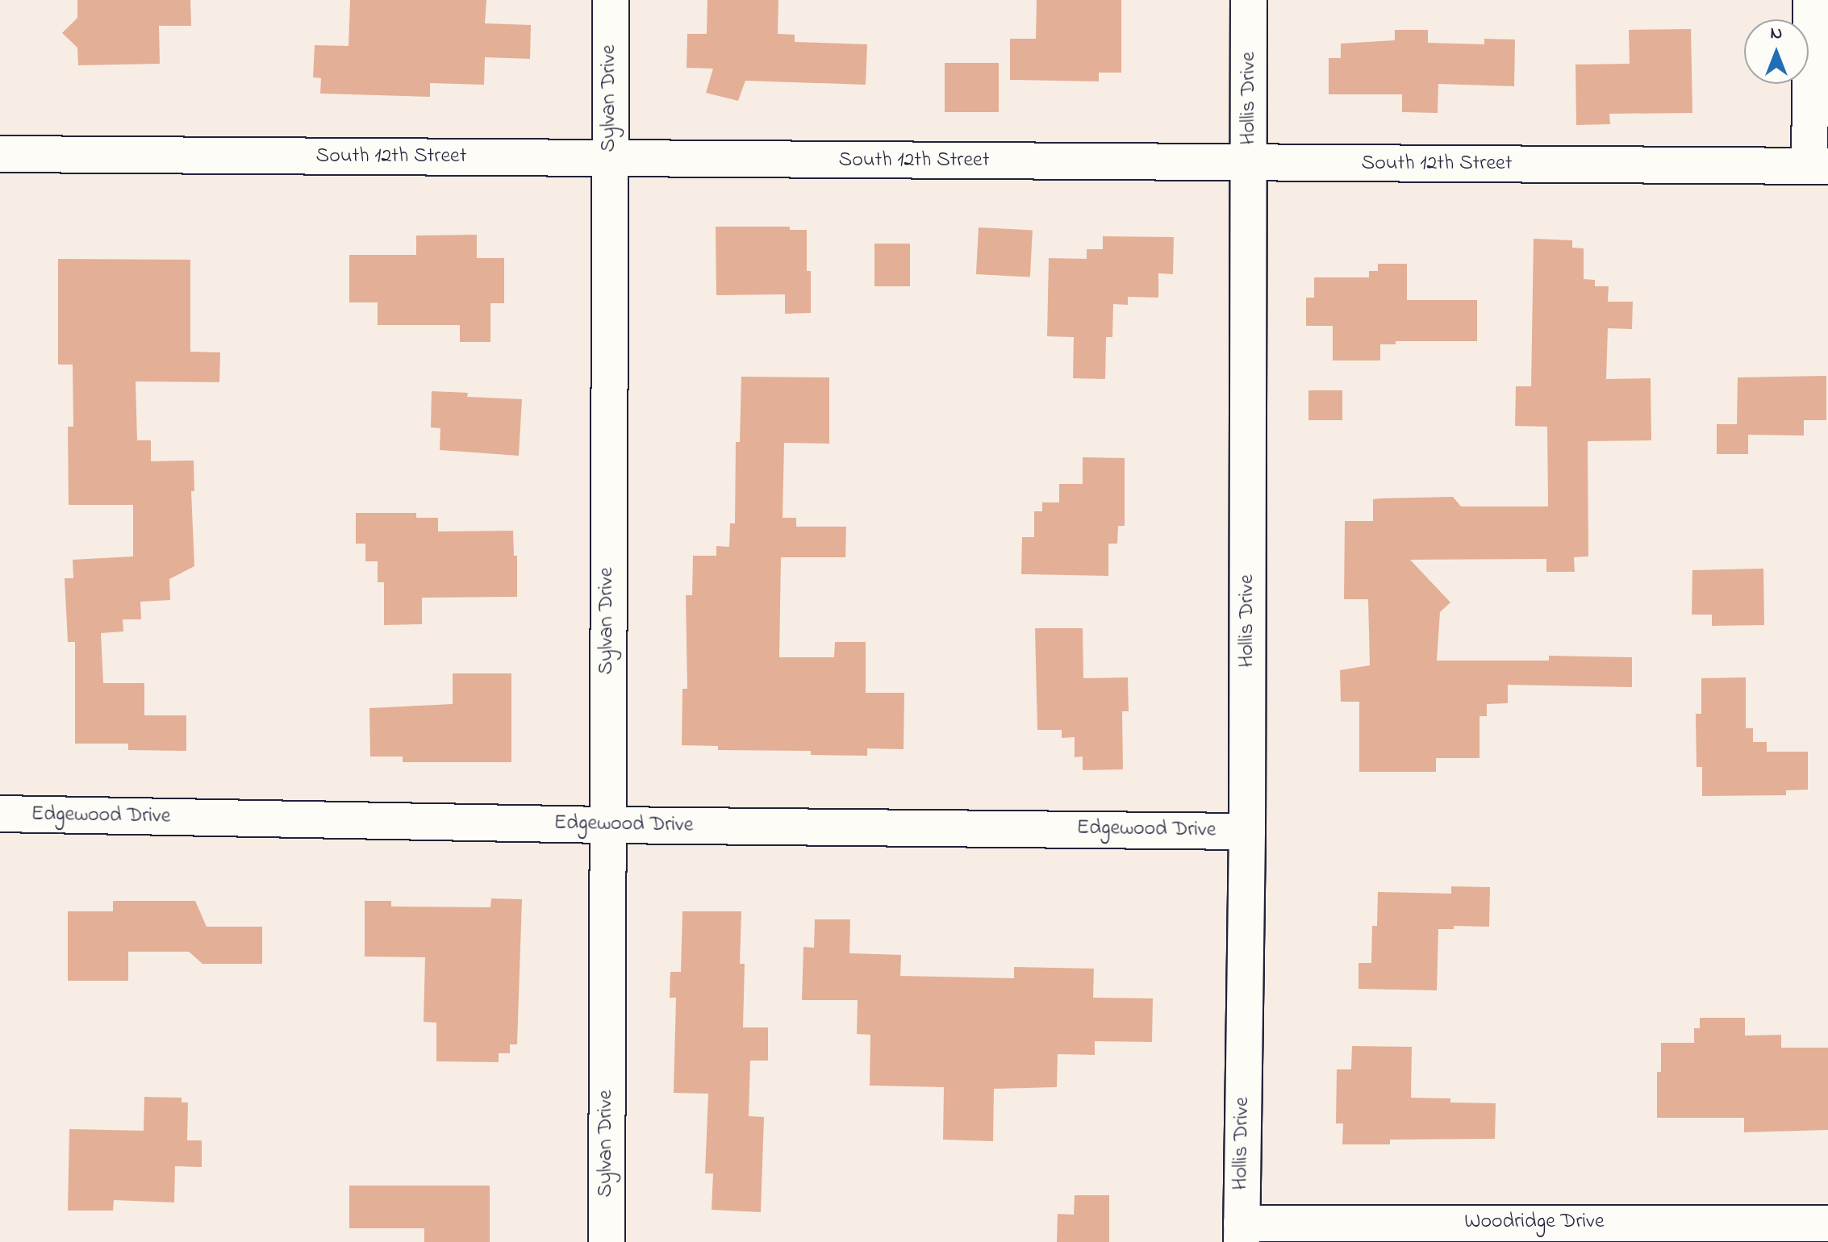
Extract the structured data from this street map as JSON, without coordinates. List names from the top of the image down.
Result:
{
  "streets": {
    "street": [
      "Sylvan Drive",
      "Hollis Drive",
      "South 12th Street",
      "Edgewood Drive",
      "Woodridge Drive"
    ]
  },
  "crossings": [
    ["Sylvan Drive", "South 12th Street"],
    ["Sylvan Drive", "Edgewood Drive"],
    ["Hollis Drive", "South 12th Street"],
    ["Hollis Drive", "Edgewood Drive"],
    ["Hollis Drive", "Woodridge Drive"]
  ],
  "north": "top"
}
